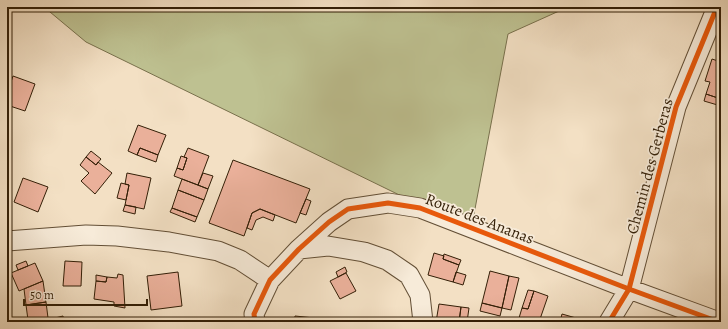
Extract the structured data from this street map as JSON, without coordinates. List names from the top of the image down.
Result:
{
  "streets": {
    "street": ["Chemin des Gerberas", "Route des Ananas"]
  },
  "crossings": [
    ["Chemin des Gerberas", "Route des Ananas"]
  ],
  "scale_bar": "50 m"
}
